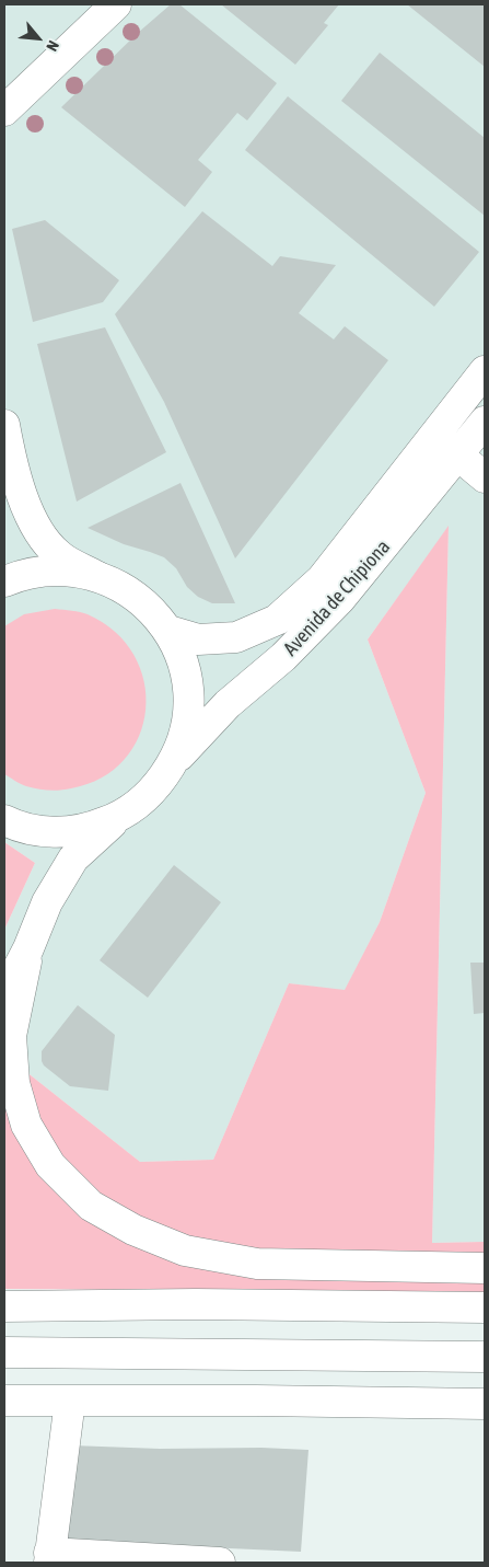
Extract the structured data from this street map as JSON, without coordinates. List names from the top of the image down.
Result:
{
  "streets": {
    "main road": ["Avenida de Chipiona"]
  },
  "north": "bottom right"
}
